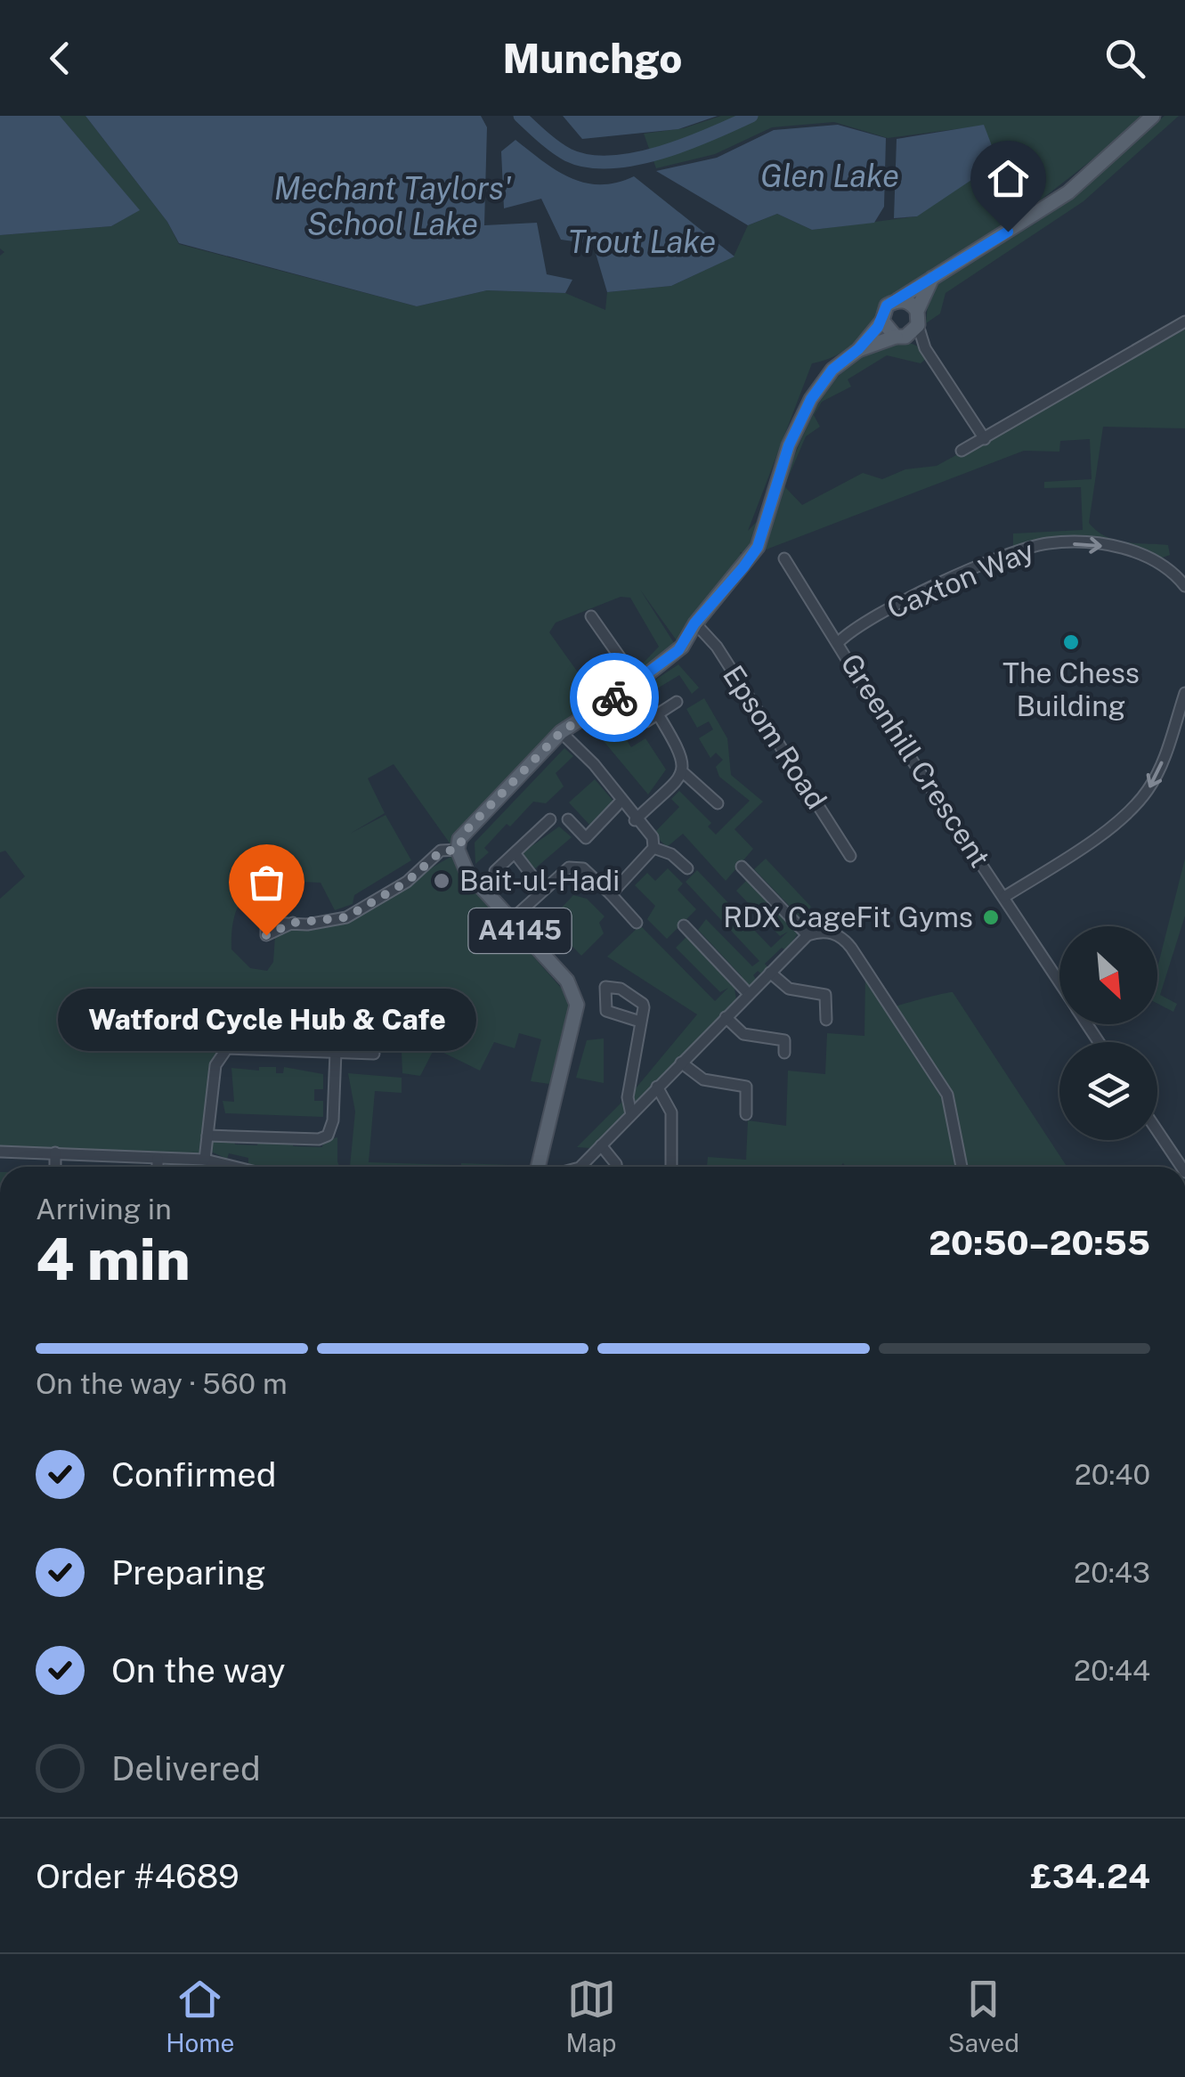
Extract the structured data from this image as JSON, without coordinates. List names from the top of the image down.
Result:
{
  "streets": {
    "main road": ["A4145"],
    "street": ["Caxton Way", "Epsom Road", "Greenhill Crescent"]
  },
  "crossings": [
    ["Caxton Way", "Greenhill Crescent"]
  ],
  "one_way": ["Caxton Way"],
  "water": ["Glen Lake", "Mechant Taylors' School Lake", "Trout Lake"],
  "places": [
    "The Chess Building",
    "Bait-ul-Hadi",
    "RDX CageFit Gyms",
    "Watford Cycle Hub & Cafe"
  ],
  "north": "bottom right",
  "page": {
    "header": "Munchgo",
    "bubble": "Watford Cycle Hub & Cafe",
    "heading": ["4 min", "Arriving in", "20:50–20:55"],
    "panel": ["Order #4689", "£34.24"],
    "bar": "On the way · 560 m",
    "list": [
      ["Confirmed", "20:40"],
      ["Preparing", "20:43"],
      ["On the way", "20:44"],
      "Delivered"
    ],
    "tabs": ["Home", "Map", "Saved"]
  }
}
